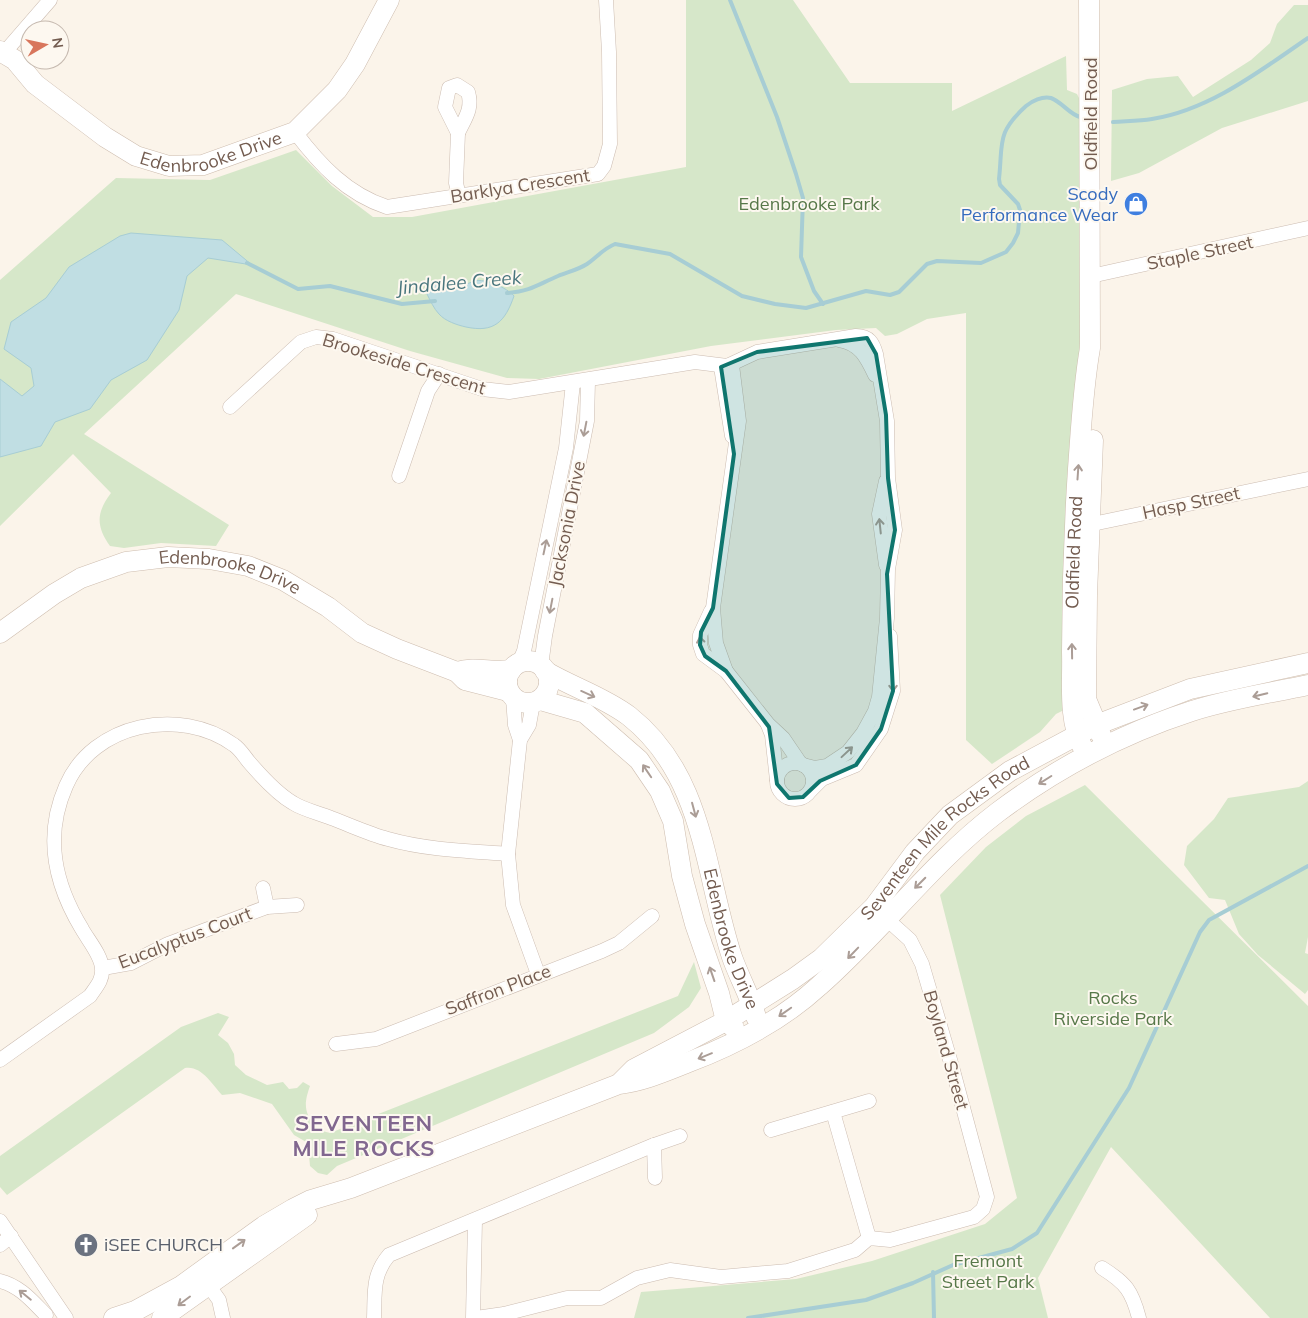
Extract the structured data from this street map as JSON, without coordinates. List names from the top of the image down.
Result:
{
  "streets": {
    "street": [
      "Oldfield Road",
      "Edenbrooke Drive",
      "Barklya Crescent",
      "Staple Street",
      "Brookeside Crescent",
      "Hasp Street",
      "Jacksonia Drive",
      "Seventeen Mile Rocks Road",
      "Eucalyptus Court",
      "Saffron Place",
      "Boyland Street"
    ]
  },
  "crossings": [
    ["Oldfield Road", "Staple Street"],
    ["Oldfield Road", "Hasp Street"],
    ["Oldfield Road", "Seventeen Mile Rocks Road"],
    ["Edenbrooke Drive", "Barklya Crescent"],
    ["Edenbrooke Drive", "Jacksonia Drive"],
    ["Edenbrooke Drive", "Seventeen Mile Rocks Road"],
    ["Brookeside Crescent", "Jacksonia Drive"],
    ["Seventeen Mile Rocks Road", "Boyland Street"]
  ],
  "districts": ["SEVENTEEN MILE ROCKS"],
  "water": ["Jindalee Creek"],
  "parks": ["Edenbrooke Park", "Rocks Riverside Park", "Fremont Street Park"],
  "places": {
    "shop": ["Scody Performance Wear"],
    "church": ["iSEE CHURCH"]
  },
  "north": "right"
}
